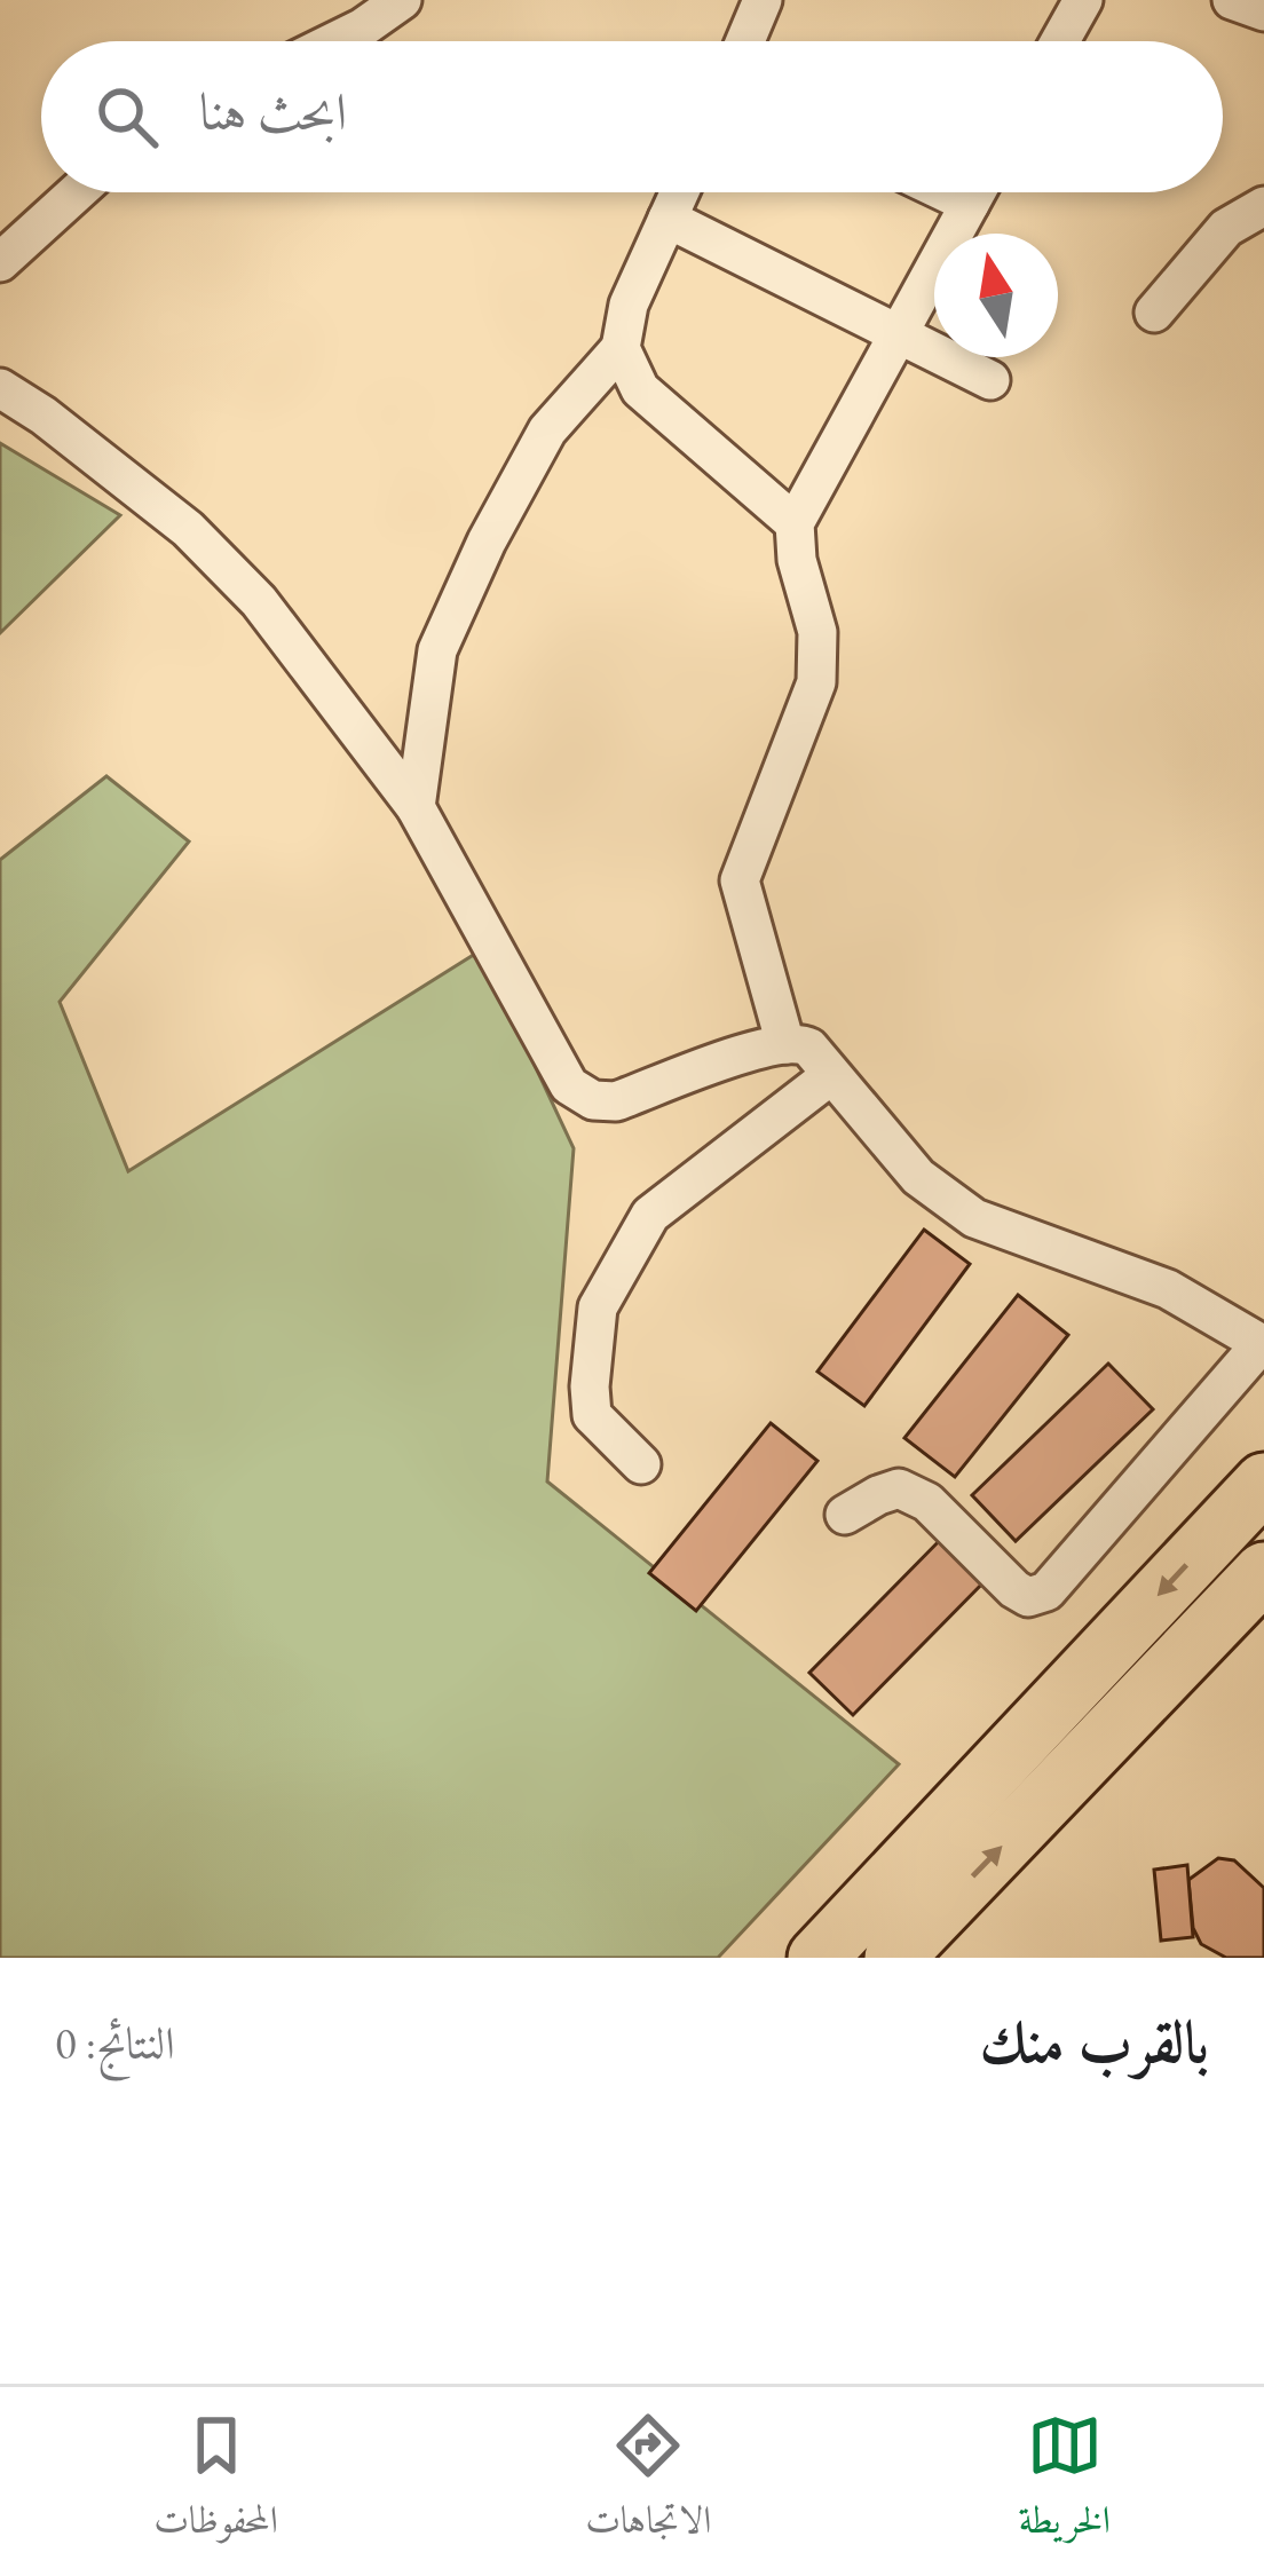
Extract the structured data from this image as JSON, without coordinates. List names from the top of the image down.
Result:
{
  "north": "top",
  "page": {
    "search": "ابحث هنا",
    "heading": ["بالقرب منك", "النتائج: 0"],
    "nav": ["الخريطة", "الاتجاهات", "المحفوظات"]
  }
}
